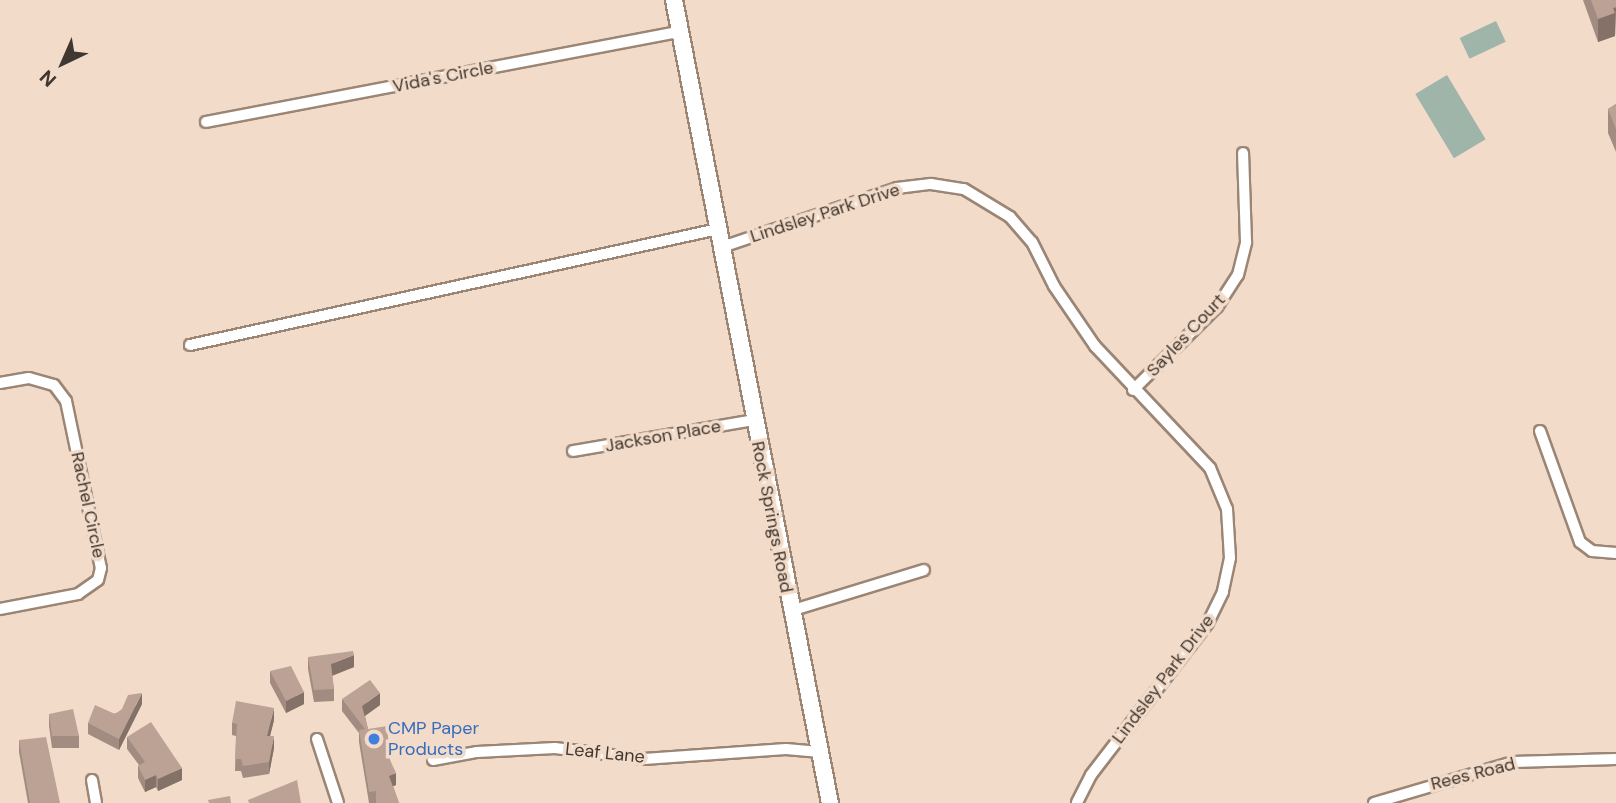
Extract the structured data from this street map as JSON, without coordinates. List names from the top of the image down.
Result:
{
  "streets": {
    "street": [
      "Vida's Circle",
      "Lindsley Park Drive",
      "Sayles Court",
      "Jackson Place",
      "Rachel Circle",
      "Rock Springs Road",
      "Leaf Lane",
      "Rees Road"
    ]
  },
  "crossings": [
    ["Vida's Circle", "Rock Springs Road"],
    ["Lindsley Park Drive", "Sayles Court"],
    ["Lindsley Park Drive", "Rock Springs Road"],
    ["Jackson Place", "Rock Springs Road"],
    ["Rock Springs Road", "Leaf Lane"]
  ],
  "places": ["CMP Paper Products"],
  "north": "bottom left"
}
